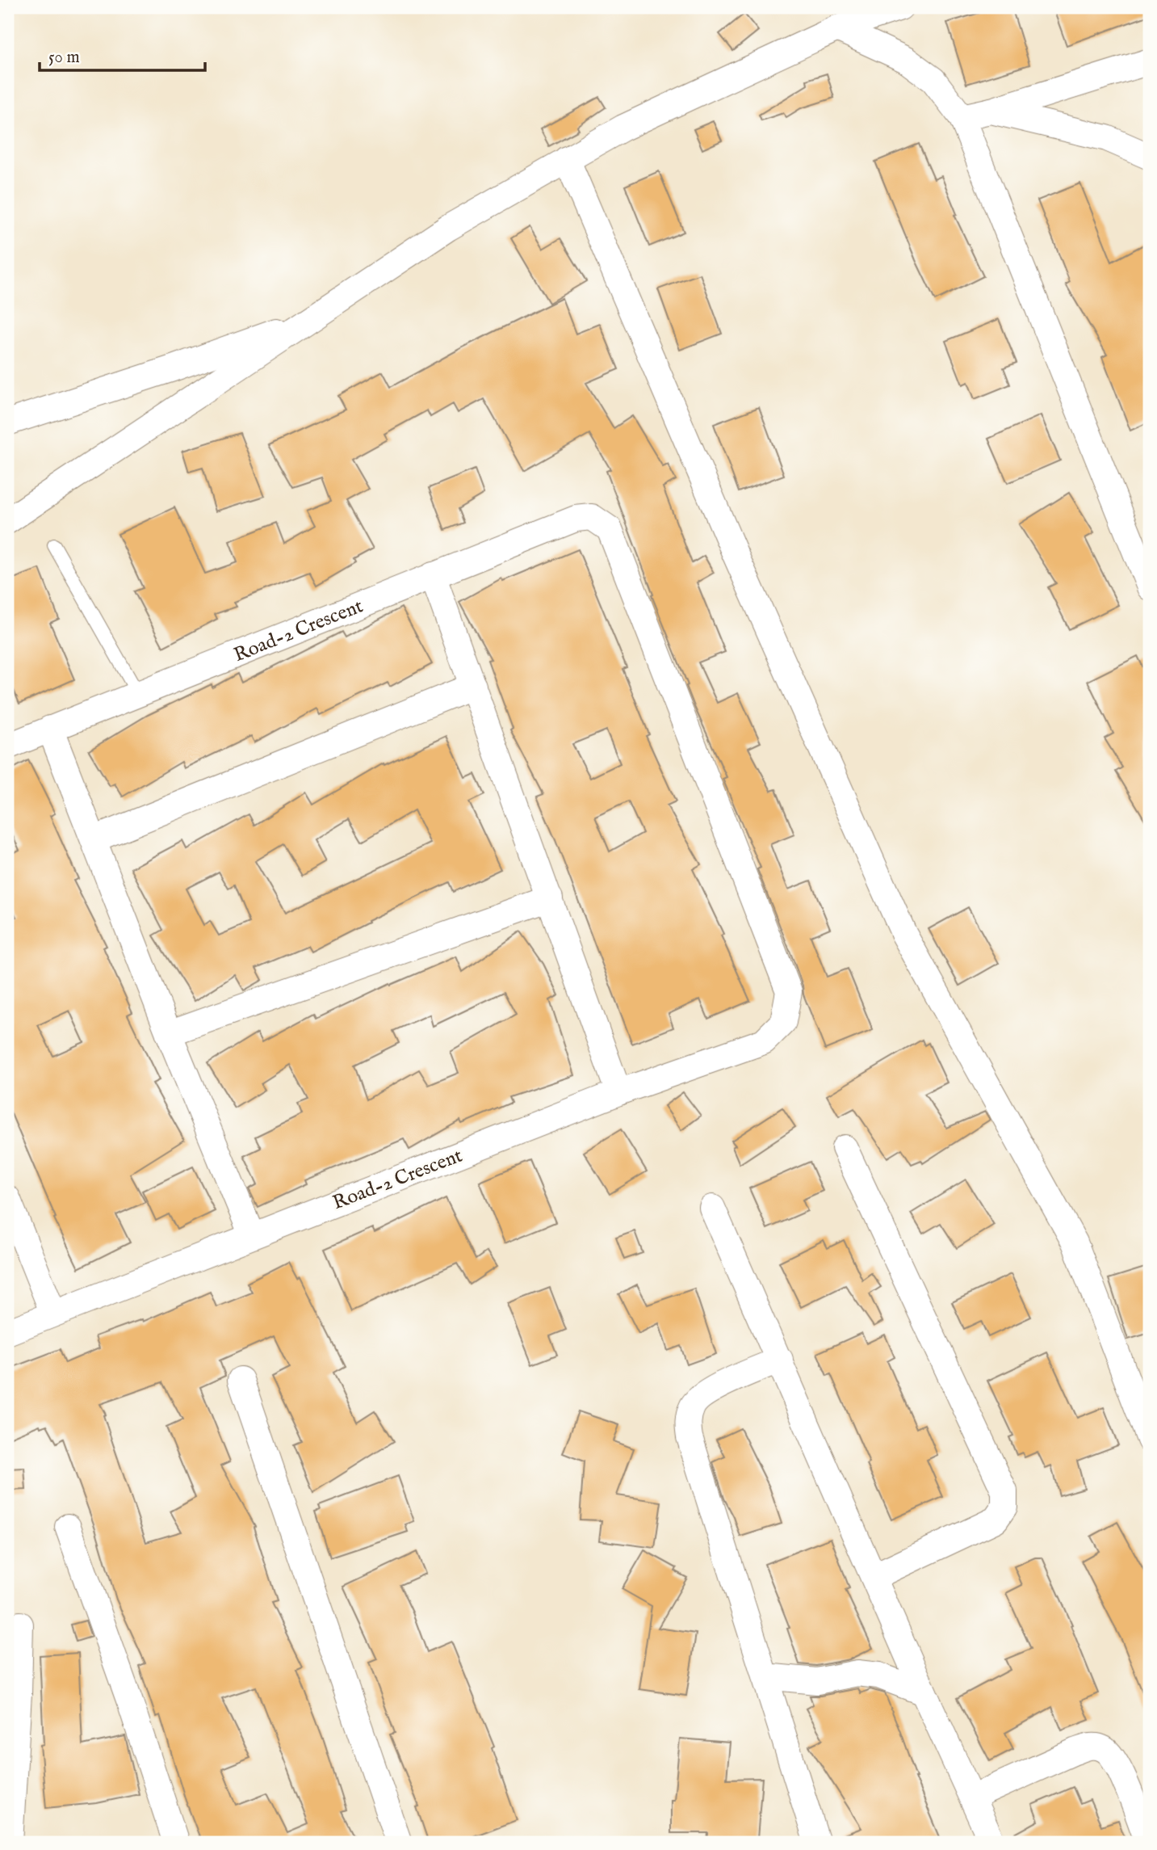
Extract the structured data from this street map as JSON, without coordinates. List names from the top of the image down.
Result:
{
  "streets": {
    "street": ["Road-2 Crescent"]
  },
  "scale_bar": "50 m"
}
